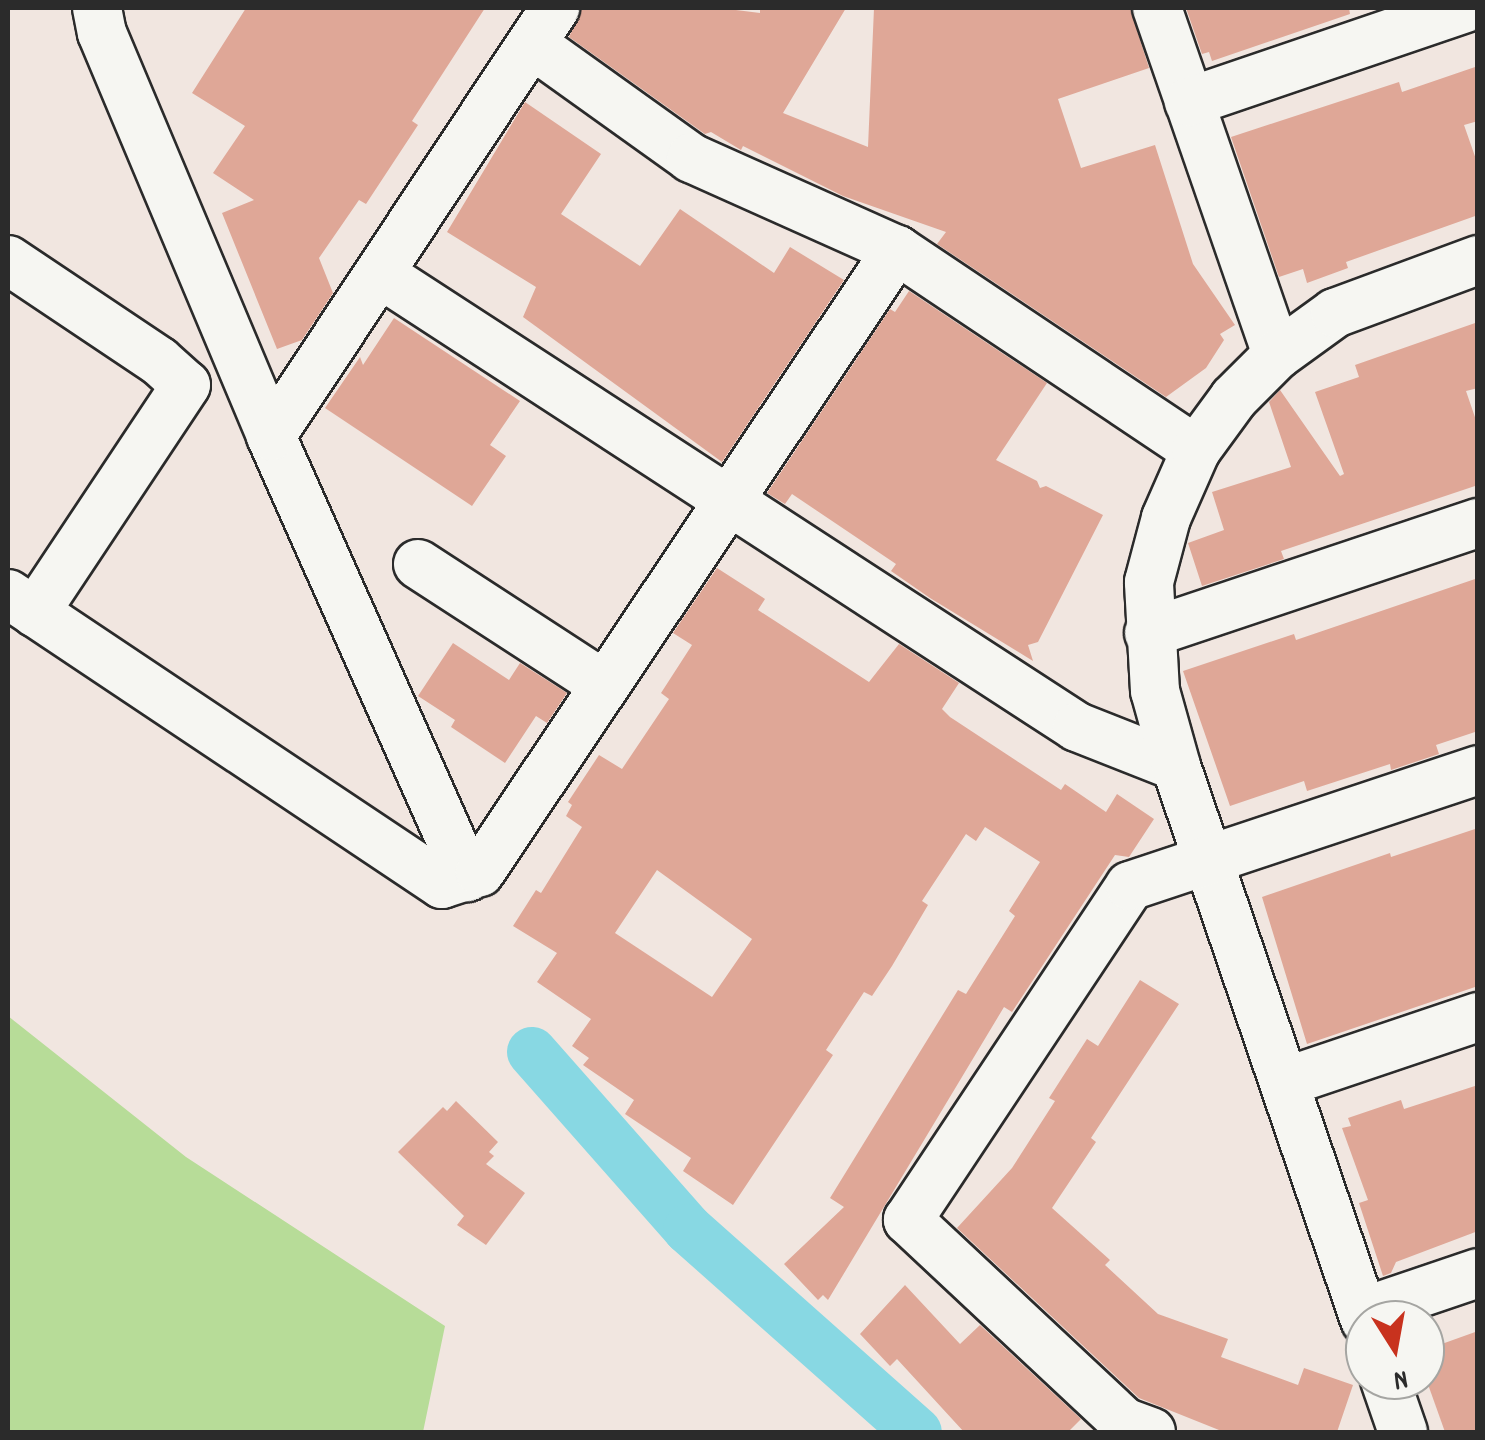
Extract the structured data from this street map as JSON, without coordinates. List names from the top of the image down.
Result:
{
  "north": "bottom"
}
